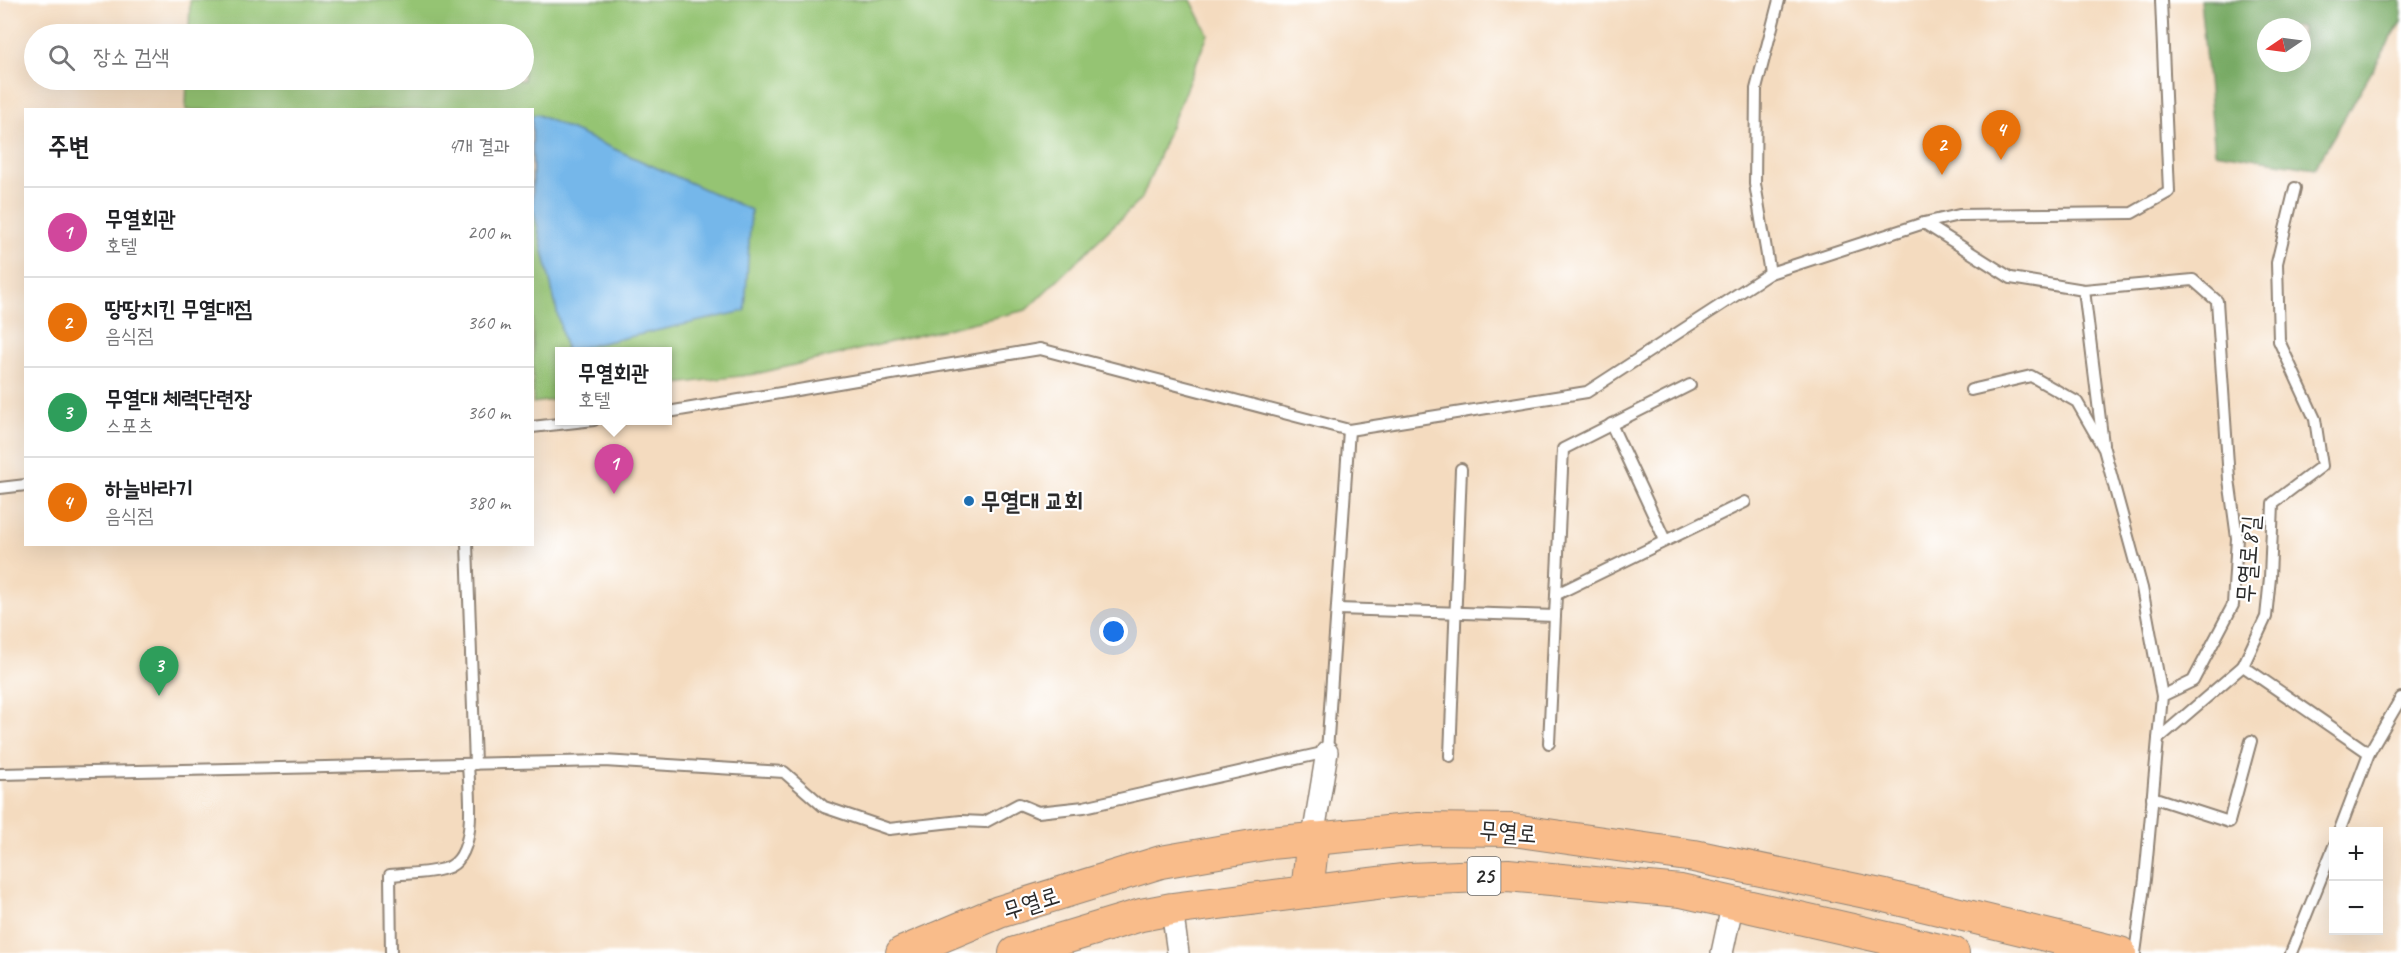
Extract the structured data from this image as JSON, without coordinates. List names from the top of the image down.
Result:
{
  "streets": {
    "main road": ["무열로", "25"],
    "lane": ["무열로8길"]
  },
  "places": ["무열대 교회"],
  "north": "left",
  "page": {
    "search": "장소 검색",
    "heading": ["주변", "4개 결과"],
    "pins": [
      "4",
      "2",
      "1",
      "3"
    ],
    "list": [
      {
        "mark": "1",
        "name": "무열회관",
        "note": "호텔",
        "value": "200 m"
      },
      {
        "mark": "2",
        "name": "땅땅치킨 무열대점",
        "note": "음식점",
        "value": "360 m"
      },
      {
        "mark": "3",
        "name": "무열대 체력단련장",
        "note": "스포츠",
        "value": "360 m"
      },
      {
        "mark": "4",
        "name": "하늘바라기",
        "note": "음식점",
        "value": "380 m"
      }
    ],
    "popup": ["무열회관", "호텔"],
    "map_buttons": ["+", "−"]
  }
}
